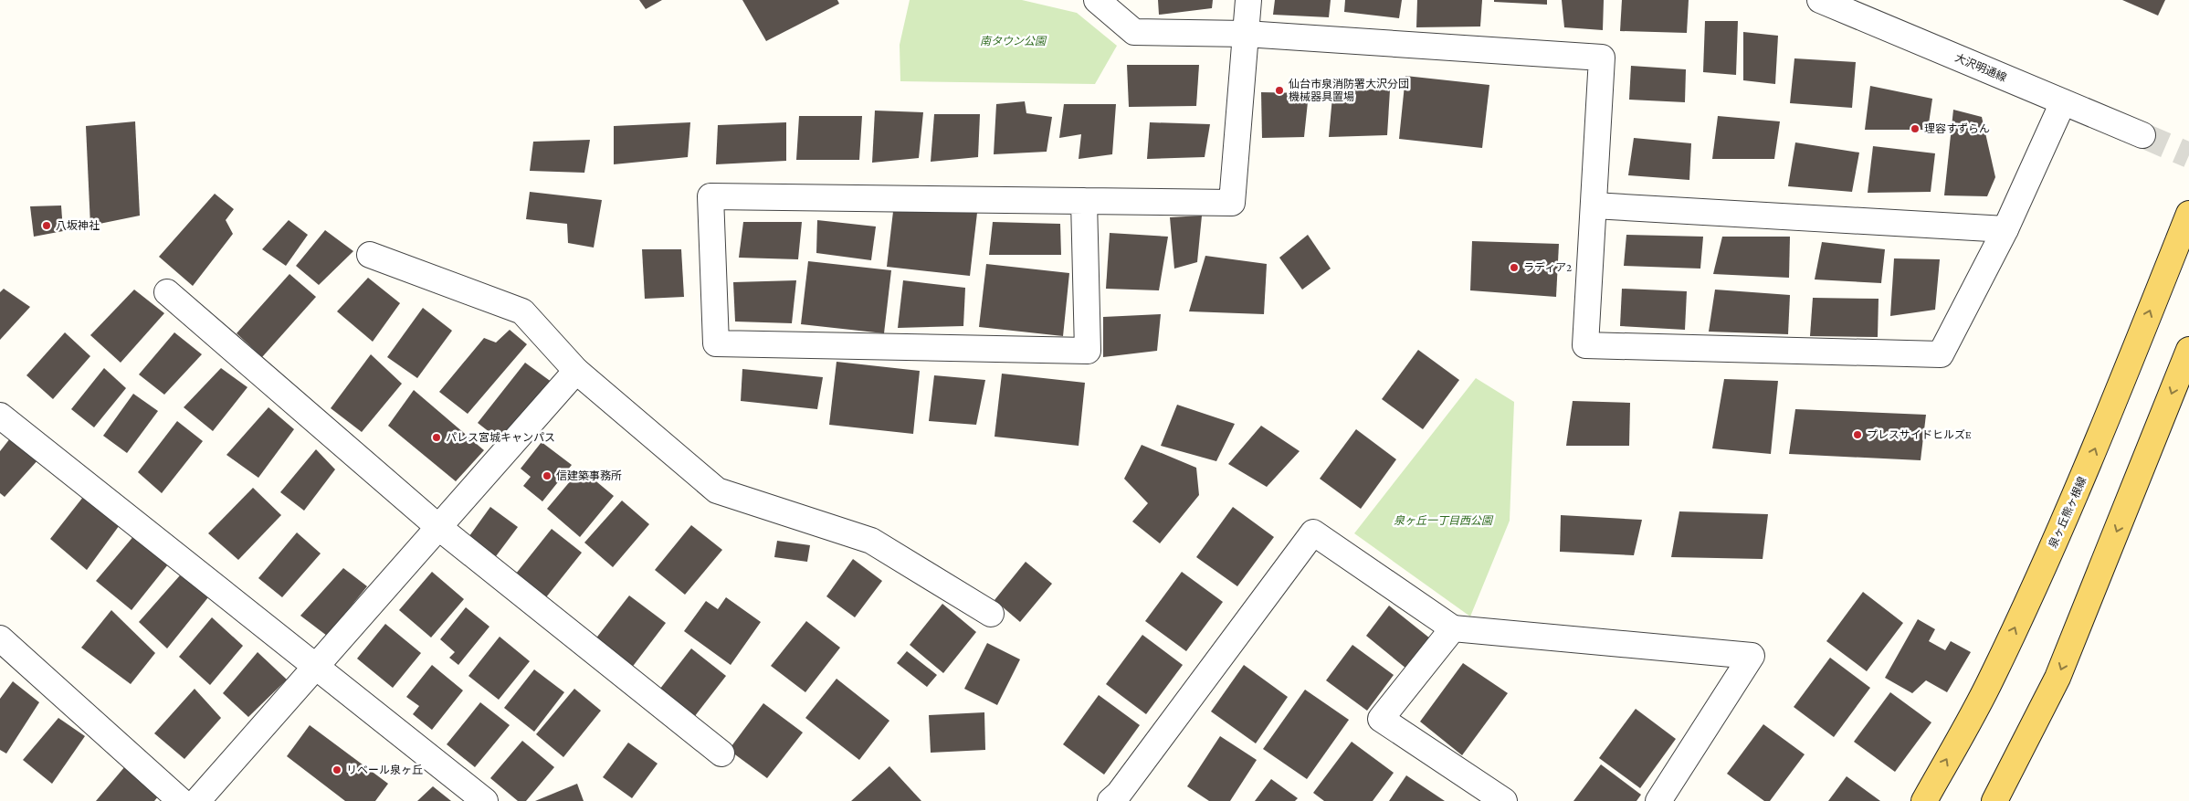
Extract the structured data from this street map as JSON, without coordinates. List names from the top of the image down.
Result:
{
  "streets": {
    "main road": ["泉ヶ丘熊ヶ根線"],
    "street": ["大沢明通線"]
  },
  "parks": ["南タウン公園", "泉ヶ丘一丁目西公園"],
  "places": [
    "仙台市泉消防署大沢分団 機械器具置場",
    "理容すずらん",
    "八坂神社",
    "ラディア2",
    "プレスサイドヒルズE",
    "パレス宮城キャンパス",
    "信建築事務所",
    "リベール泉ヶ丘"
  ]
}
